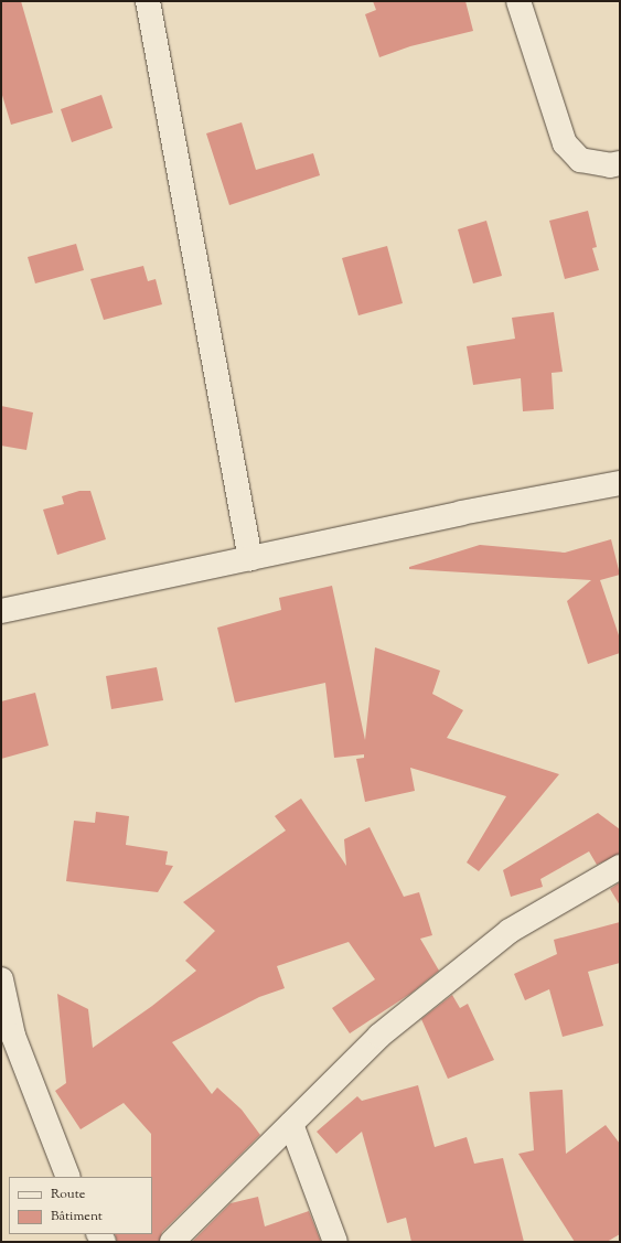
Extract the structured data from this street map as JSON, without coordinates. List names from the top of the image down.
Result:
{
  "legend": ["Route", "Bâtiment"]
}
